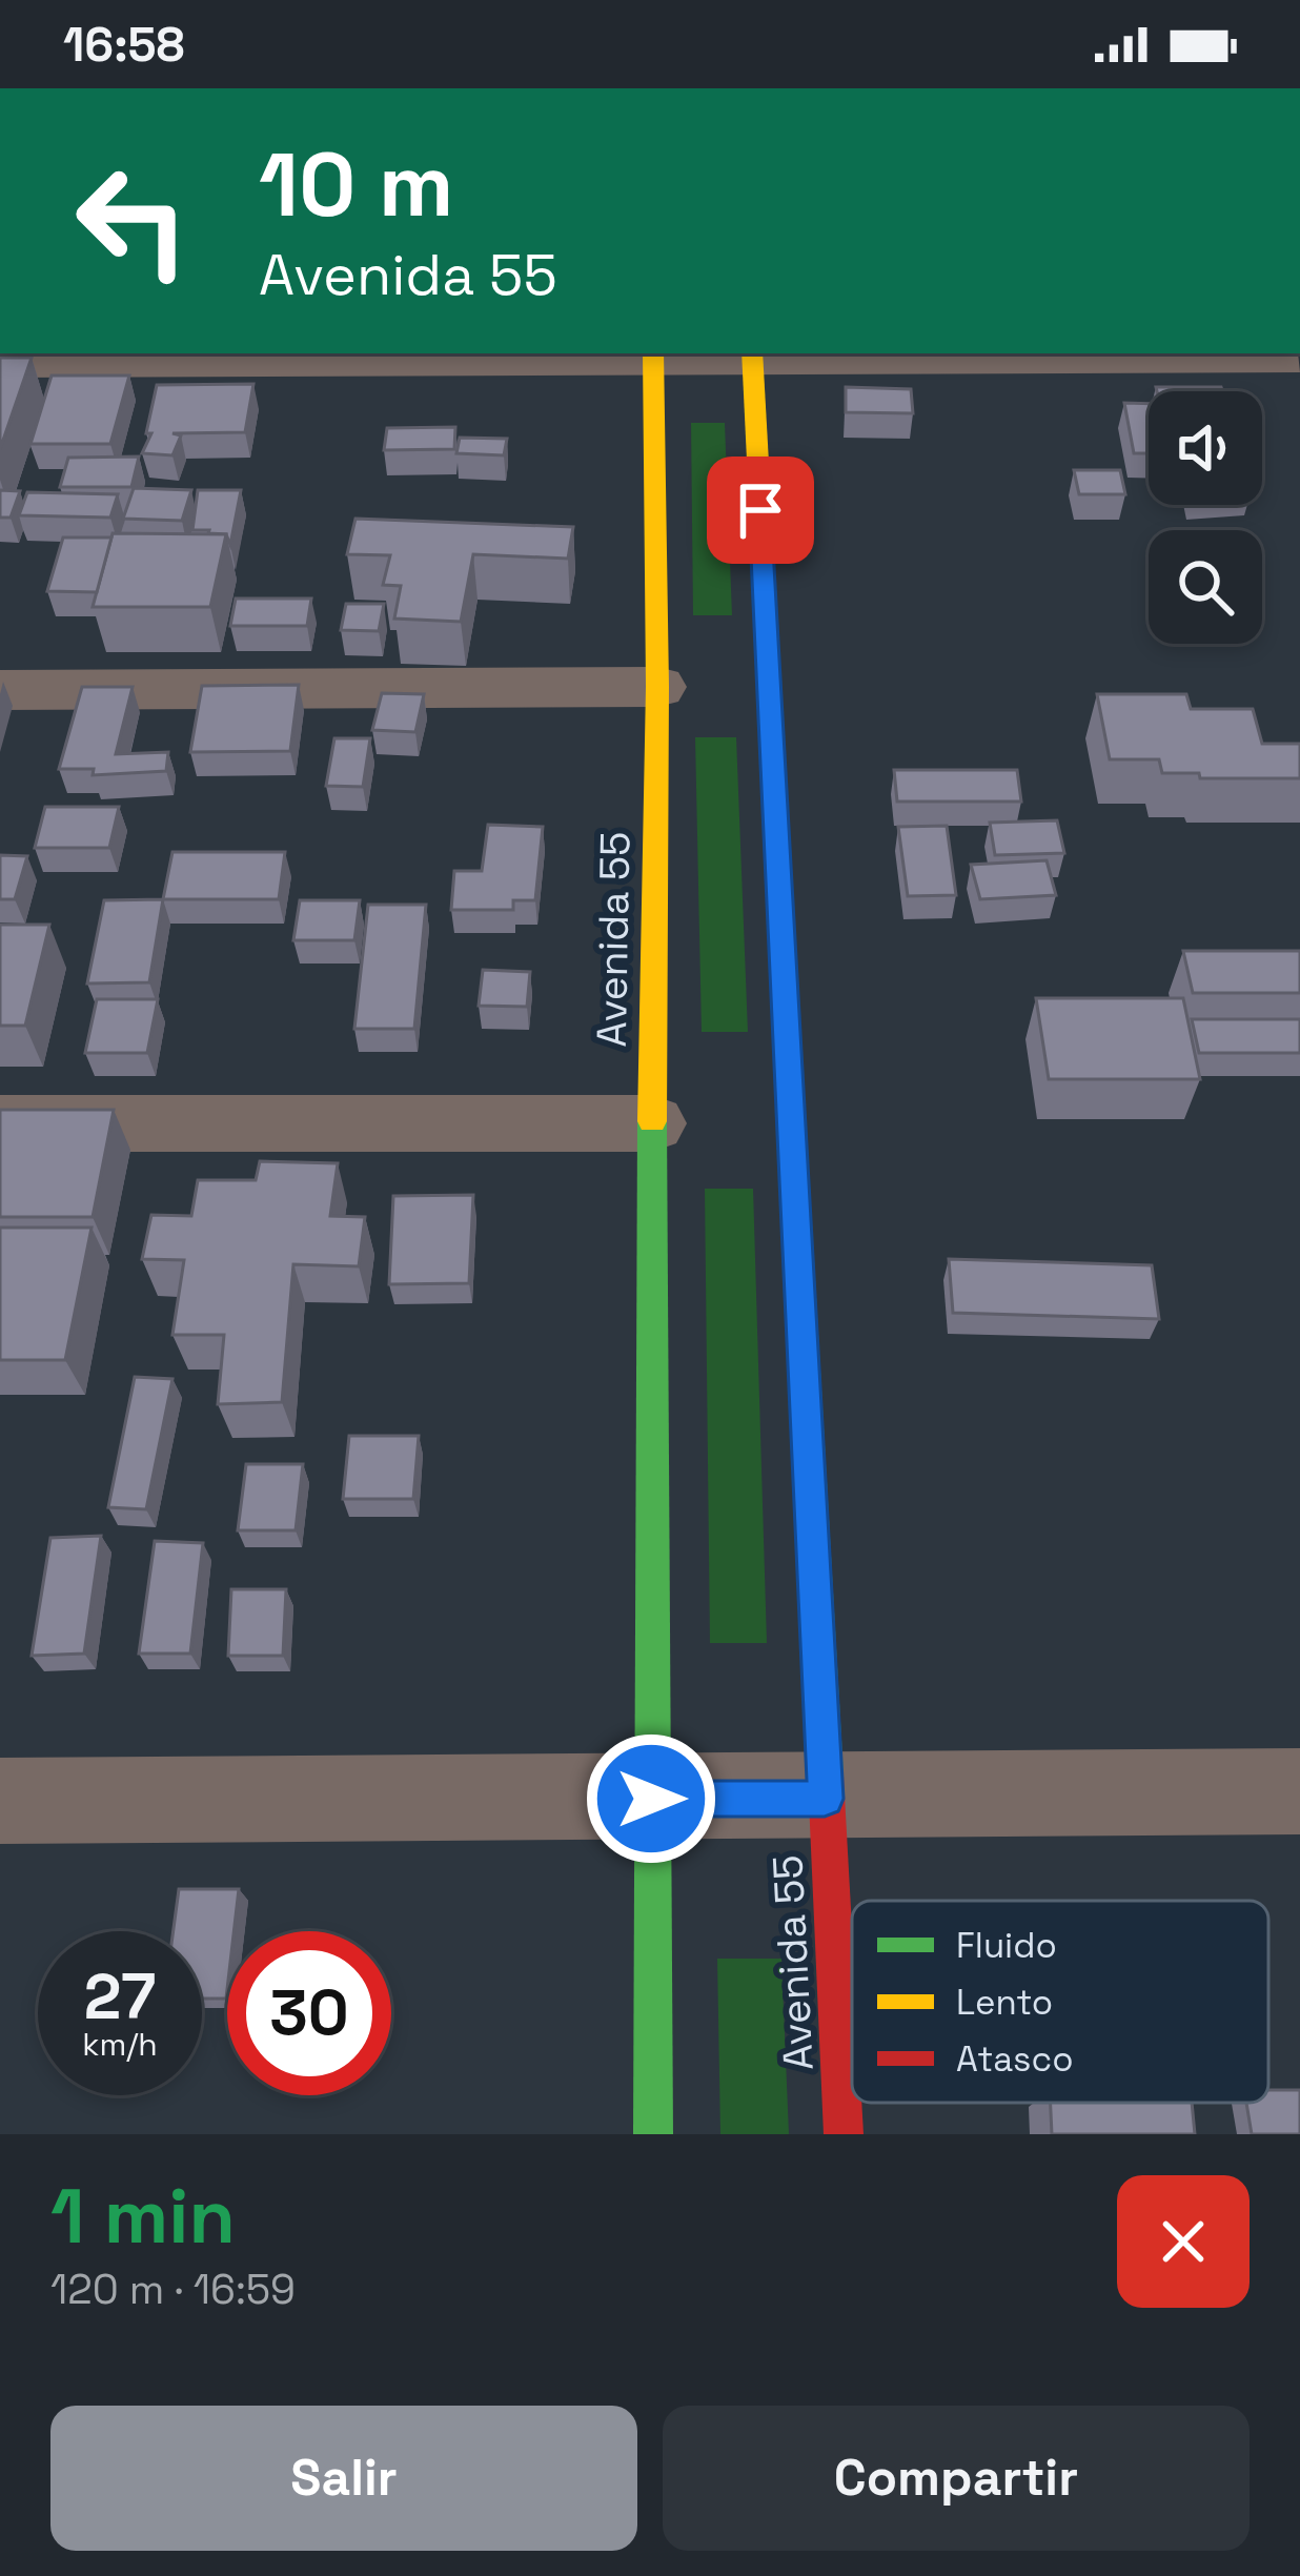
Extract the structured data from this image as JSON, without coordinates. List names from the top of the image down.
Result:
{
  "streets": {
    "street": ["Avenida 55"]
  },
  "legend": ["Fluido", "Lento", "Atasco"],
  "page": {
    "status": "16:58",
    "turn": ["10 m", "Avenida 55"],
    "speed": "27 km/h",
    "limit": "30",
    "heading": ["1 min", "120 m · 16:59"],
    "buttons": ["Salir", "Compartir"]
  }
}
